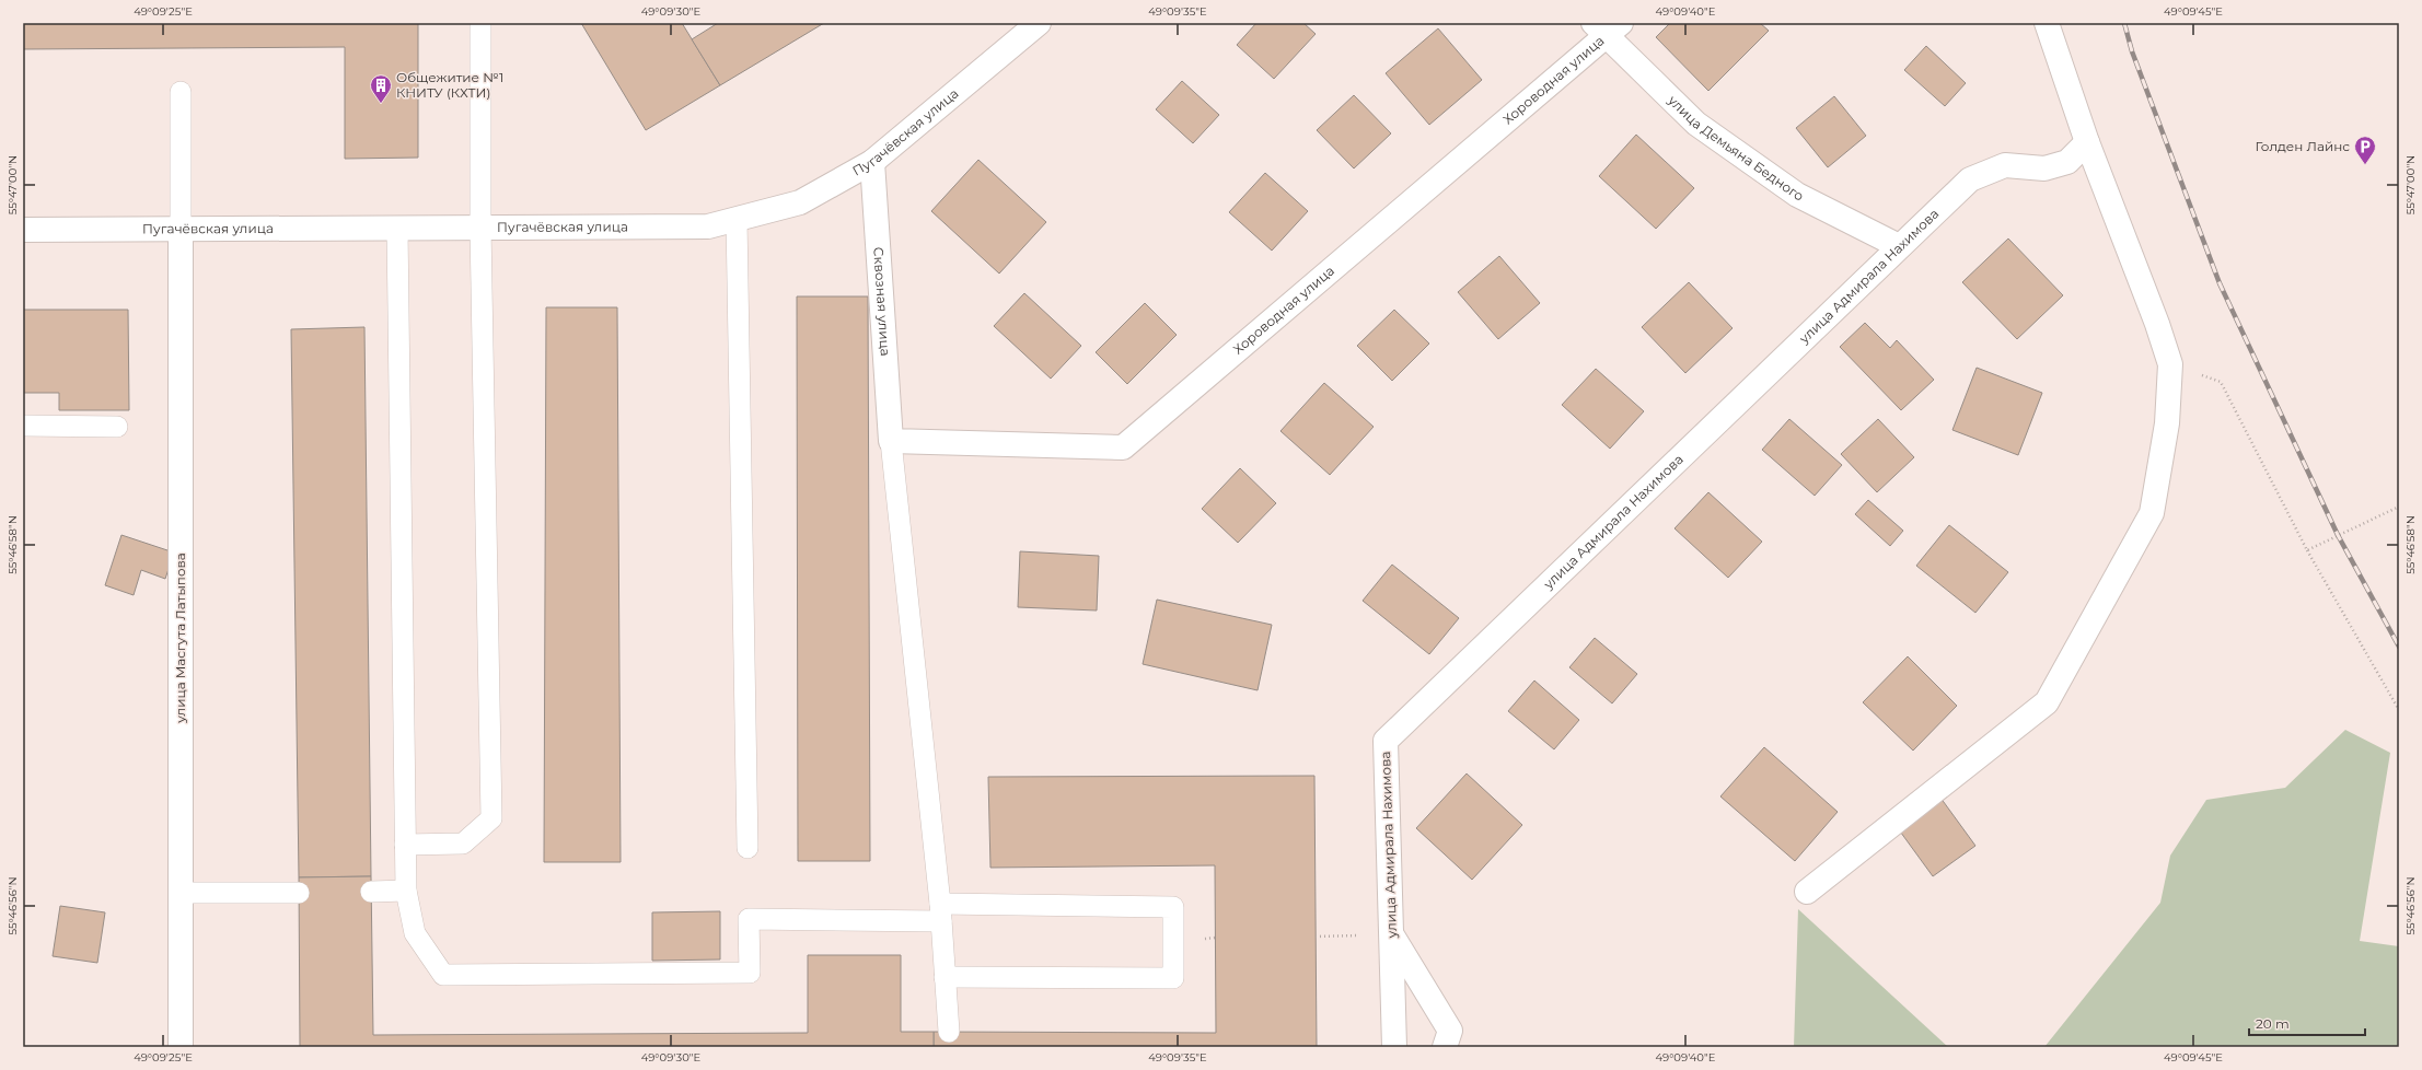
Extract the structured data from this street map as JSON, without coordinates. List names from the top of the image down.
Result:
{
  "streets": {
    "street": [
      "Хороводная улица",
      "Пугачёвская улица",
      "улица Демьяна Бедного",
      "улица Адмирала Нахимова",
      "Сквозная улица",
      "улица Масгута Латыпова"
    ]
  },
  "crossings": [
    ["Хороводная улица", "улица Демьяна Бедного"],
    ["Хороводная улица", "Сквозная улица"],
    ["Пугачёвская улица", "Сквозная улица"],
    ["Пугачёвская улица", "улица Масгута Латыпова"],
    ["улица Демьяна Бедного", "улица Адмирала Нахимова"]
  ],
  "places": {
    "building": ["Общежитие №1 КНИТУ (КХТИ)"],
    "parking": ["Голден Лайнс"]
  },
  "scale_bar": "20 m",
  "coordinates": [
    "49°09'25\"E",
    "49°09'30\"E",
    "49°09'35\"E",
    "49°09'40\"E",
    "49°09'45\"E",
    "55°47'00\"N",
    "55°46'58\"N",
    "55°46'56\"N"
  ]
}
